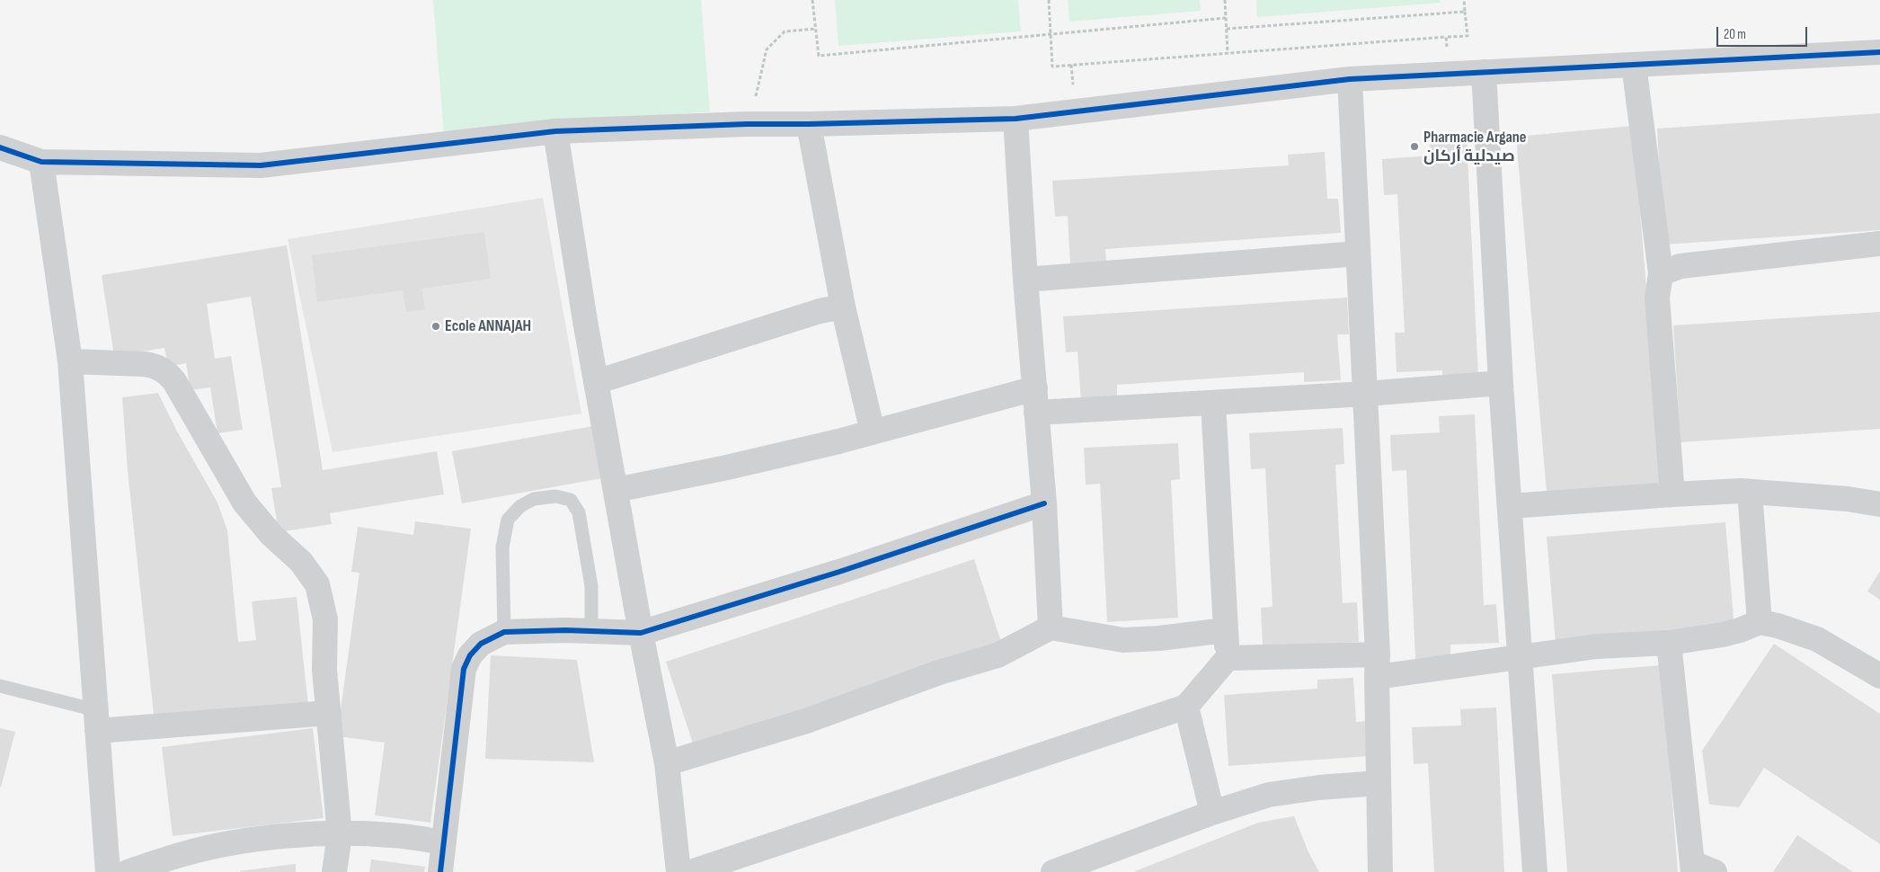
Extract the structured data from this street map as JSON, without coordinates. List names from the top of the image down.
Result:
{
  "places": ["Pharmacie Argane صيدلية أركان", "Ecole ANNAJAH"],
  "scale_bar": "20 m"
}
